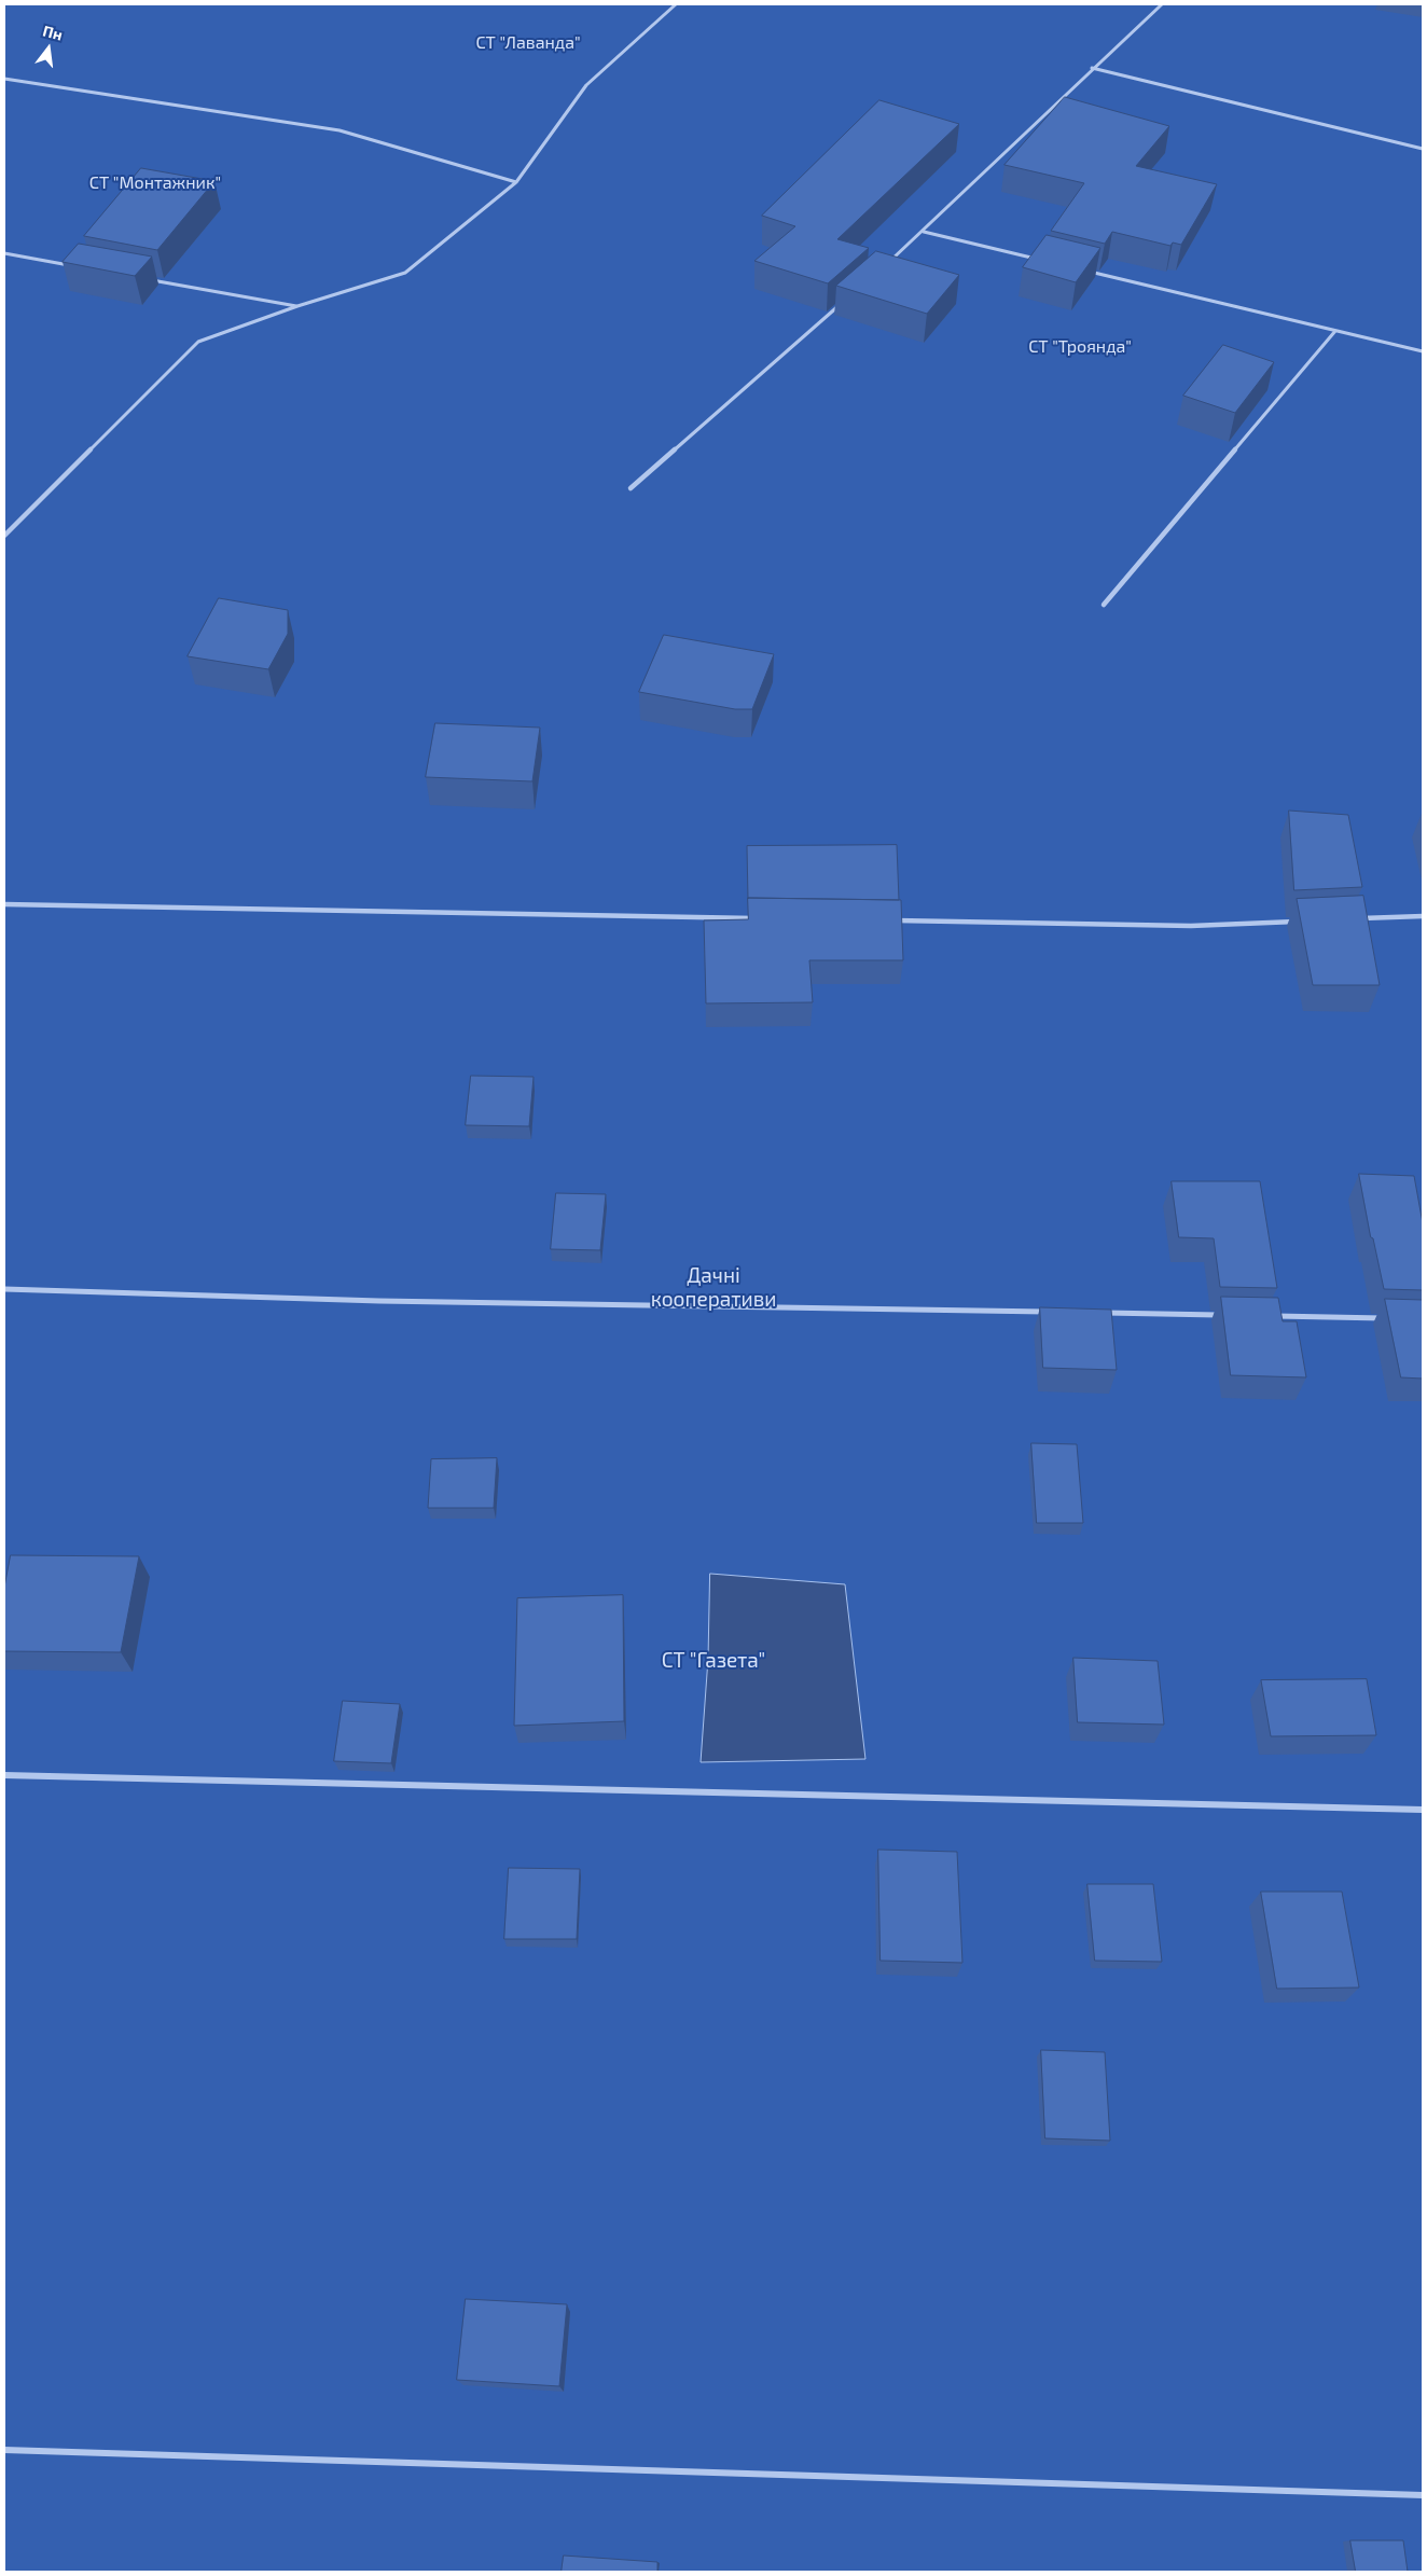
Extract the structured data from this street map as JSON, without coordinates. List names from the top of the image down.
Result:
{
  "parks": [
    "СТ \"Лаванда\"",
    "СТ \"Монтажник\"",
    "СТ \"Троянда\"",
    "Дачні кооперативи",
    "СТ \"Газета\""
  ],
  "north": "top"
}
